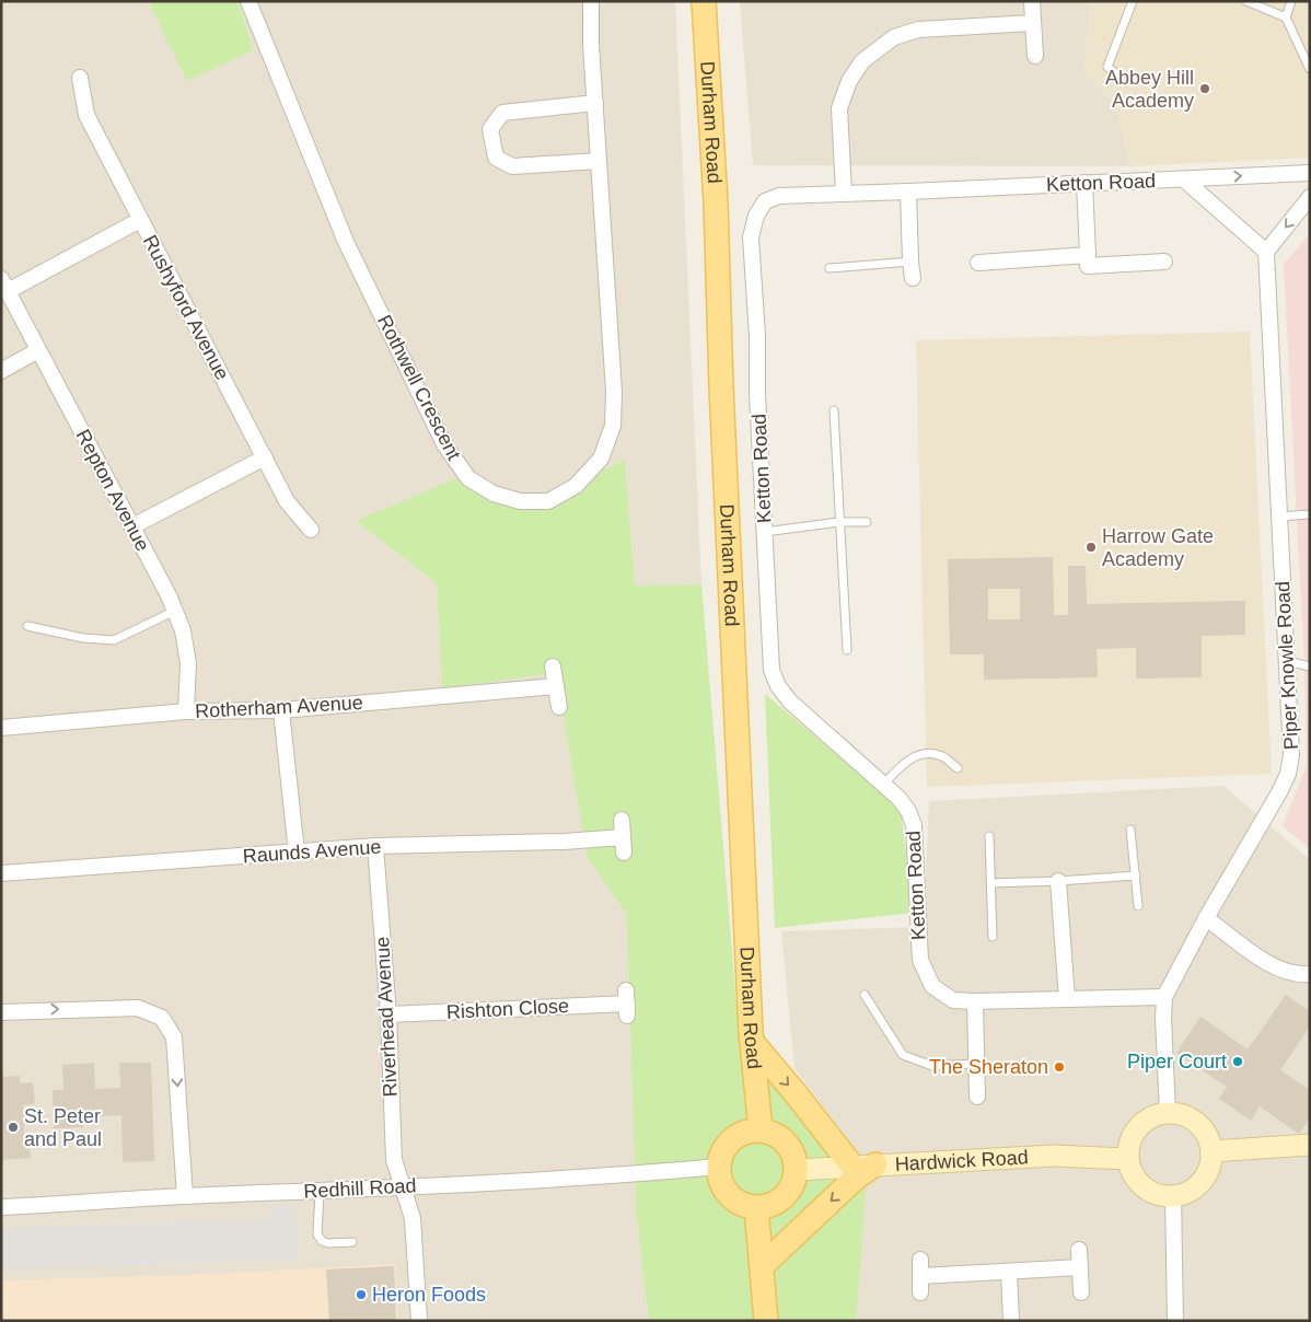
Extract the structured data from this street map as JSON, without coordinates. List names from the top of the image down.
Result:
{
  "streets": {
    "main road": ["Durham Road"],
    "street": [
      "Ketton Road",
      "Rushyford Avenue",
      "Rothwell Crescent",
      "Repton Avenue",
      "Piper Knowle Road",
      "Rotherham Avenue",
      "Raunds Avenue",
      "Rishton Close",
      "Riverhead Avenue",
      "Hardwick Road",
      "Redhill Road"
    ]
  },
  "crossings": [
    ["Durham Road", "Hardwick Road"],
    ["Durham Road", "Redhill Road"],
    ["Ketton Road", "Piper Knowle Road"],
    ["Repton Avenue", "Rotherham Avenue"],
    ["Piper Knowle Road", "Hardwick Road"],
    ["Raunds Avenue", "Riverhead Avenue"],
    ["Rishton Close", "Riverhead Avenue"],
    ["Riverhead Avenue", "Redhill Road"],
    ["Hardwick Road", "Redhill Road"]
  ],
  "places": [
    "Abbey Hill Academy",
    "Harrow Gate Academy",
    "Piper Court",
    "The Sheraton",
    "St. Peter and Paul",
    "Heron Foods"
  ]
}
